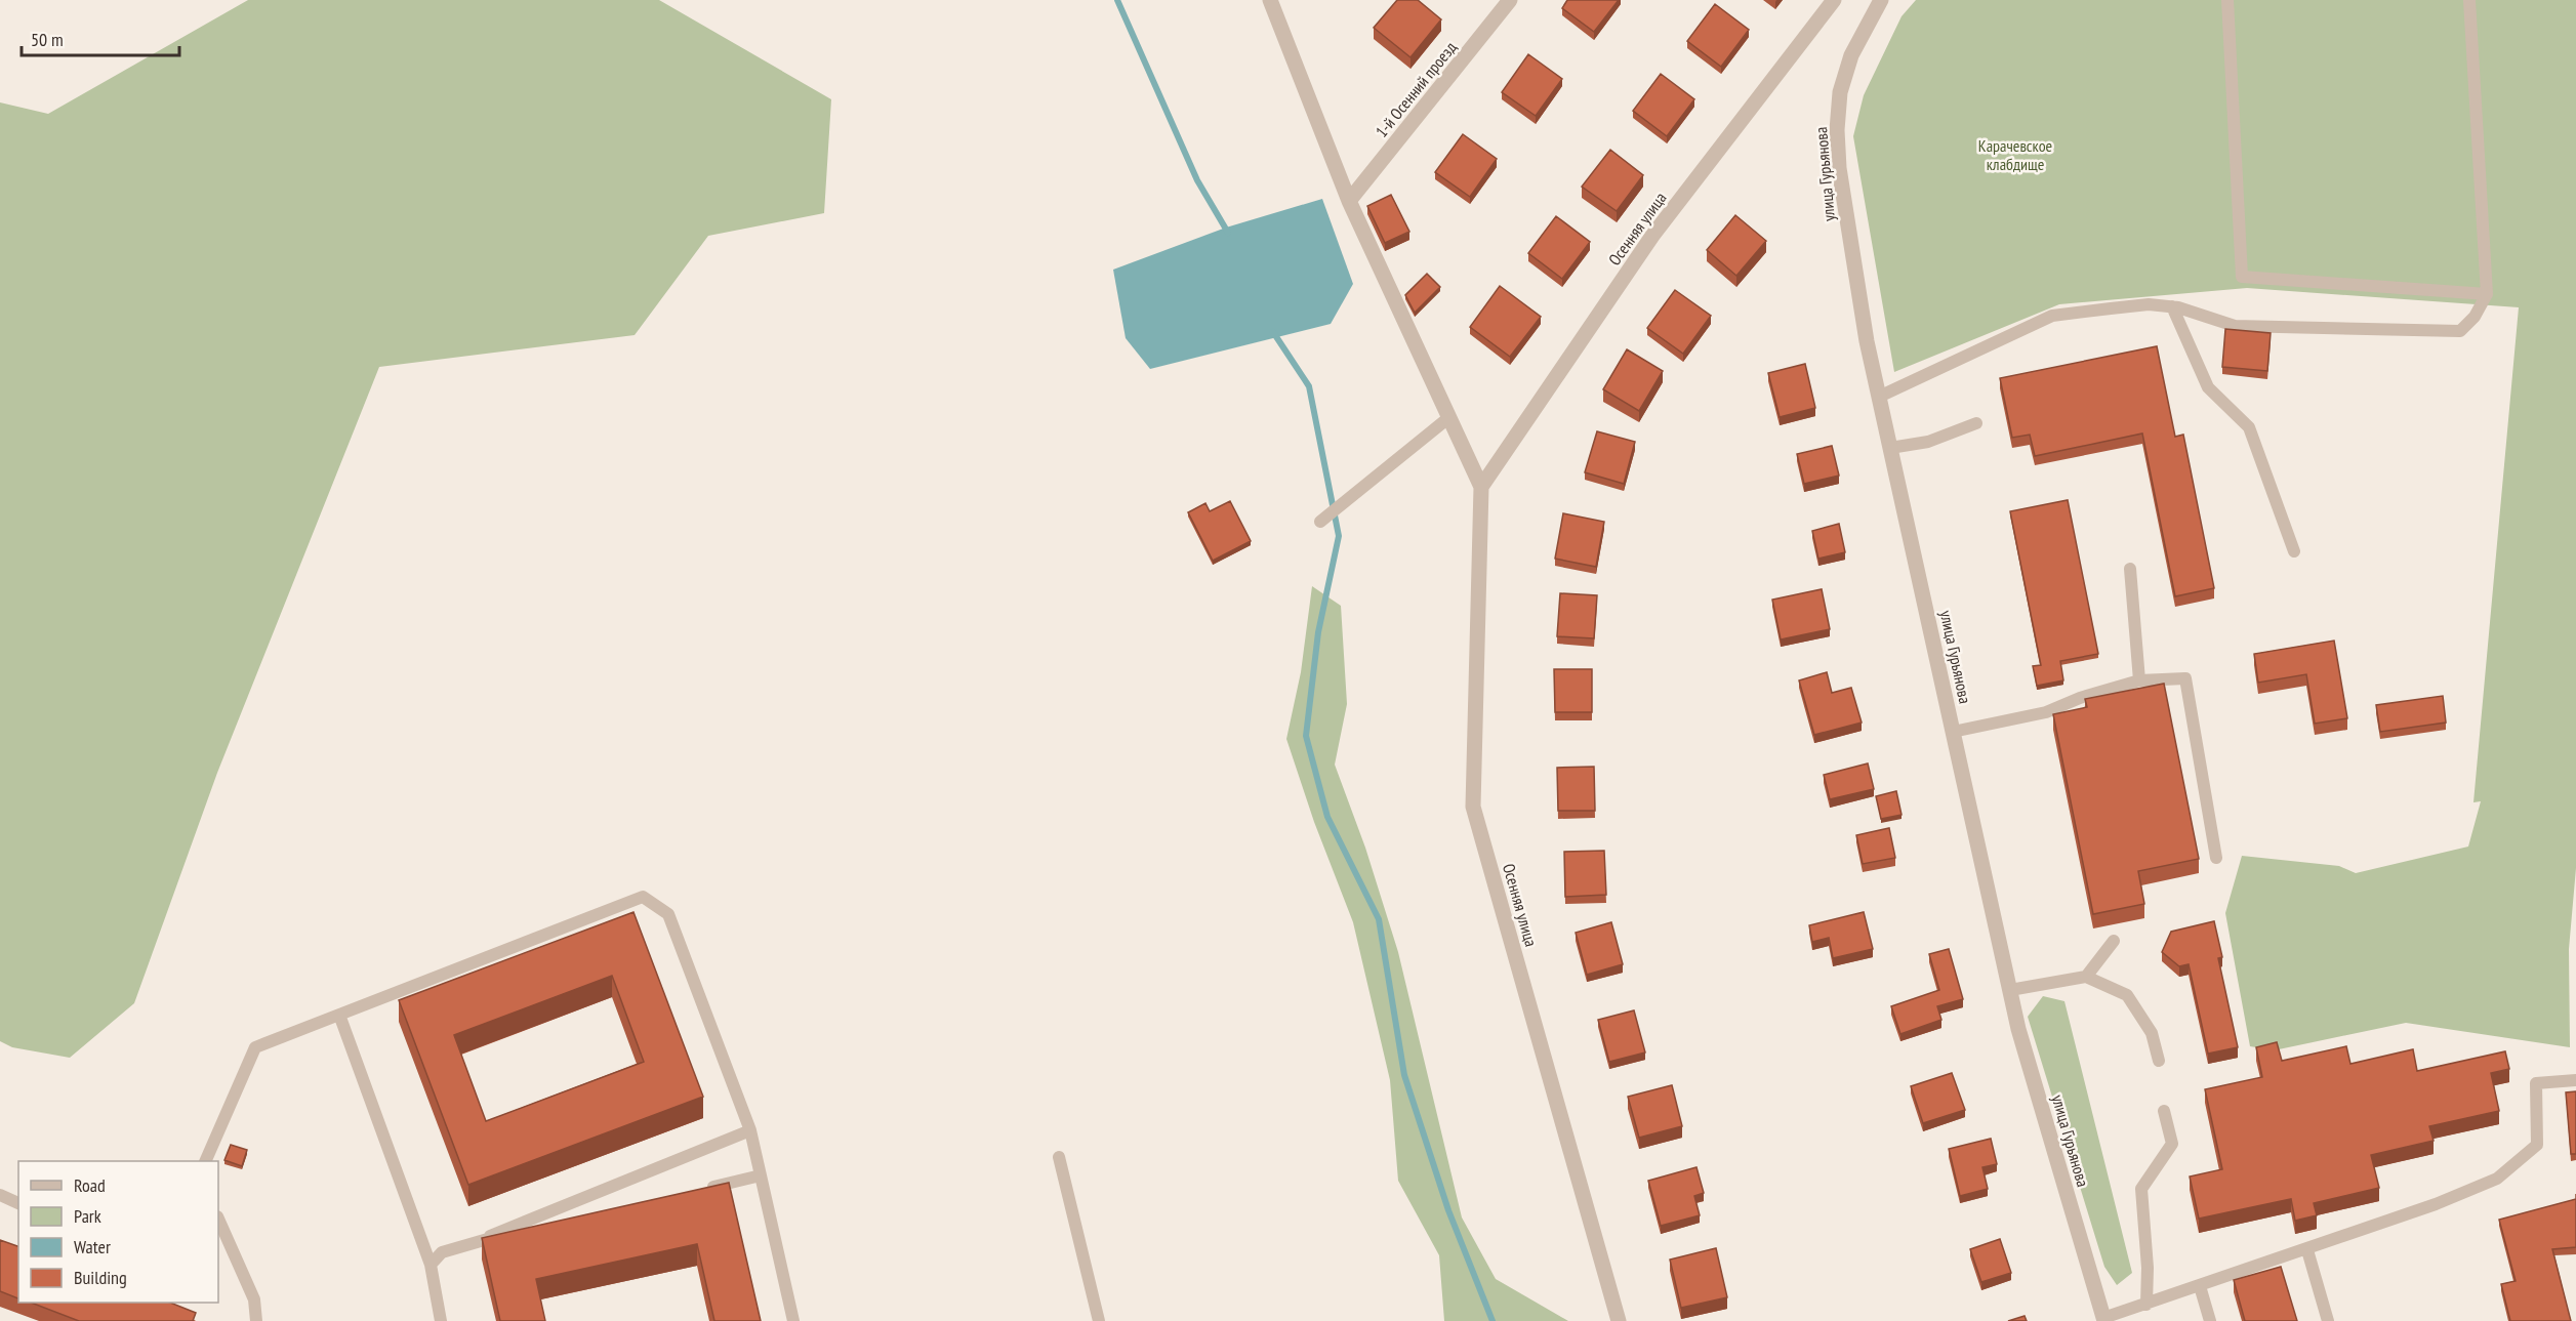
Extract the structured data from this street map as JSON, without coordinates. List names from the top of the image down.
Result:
{
  "streets": {
    "street": ["1-й Осенний проезд", "улица Гурьянова", "Осенняя улица"]
  },
  "crossings": [
    ["1-й Осенний проезд", "Осенняя улица"]
  ],
  "parks": ["Карачевское клабдище"],
  "legend": [
    "Road",
    "Park",
    "Water",
    "Building"
  ],
  "scale_bar": "50 m"
}
